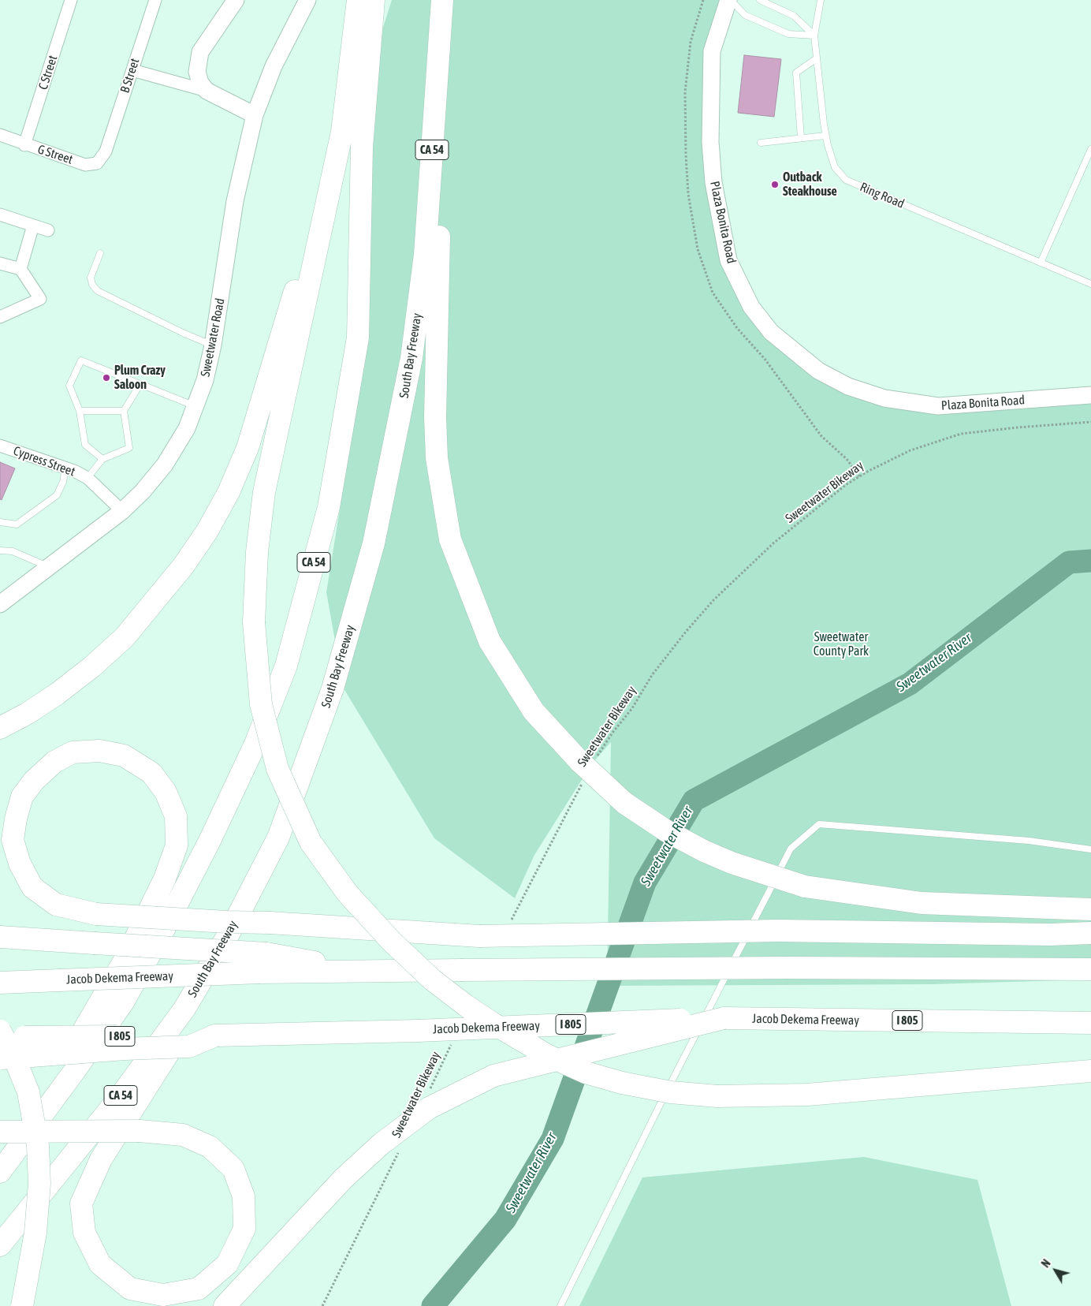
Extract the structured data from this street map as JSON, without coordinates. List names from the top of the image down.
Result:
{
  "streets": {
    "highway": [
      "CA 54",
      "South Bay Freeway",
      "Jacob Dekema Freeway",
      "I 805"
    ],
    "main road": ["Plaza Bonita Road", "Sweetwater Road"],
    "street": [
      "C Street",
      "B Street",
      "G Street",
      "Cypress Street"
    ],
    "lane": ["Ring Road"],
    "path": ["Sweetwater Bikeway"]
  },
  "crossings": [
    ["C Street", "G Street"],
    ["B Street", "G Street"],
    ["Sweetwater Road", "Cypress Street"]
  ],
  "water": ["Sweetwater River"],
  "parks": ["Sweetwater County Park"],
  "places": ["Outback Steakhouse", "Plum Crazy Saloon"],
  "north": "top left"
}
